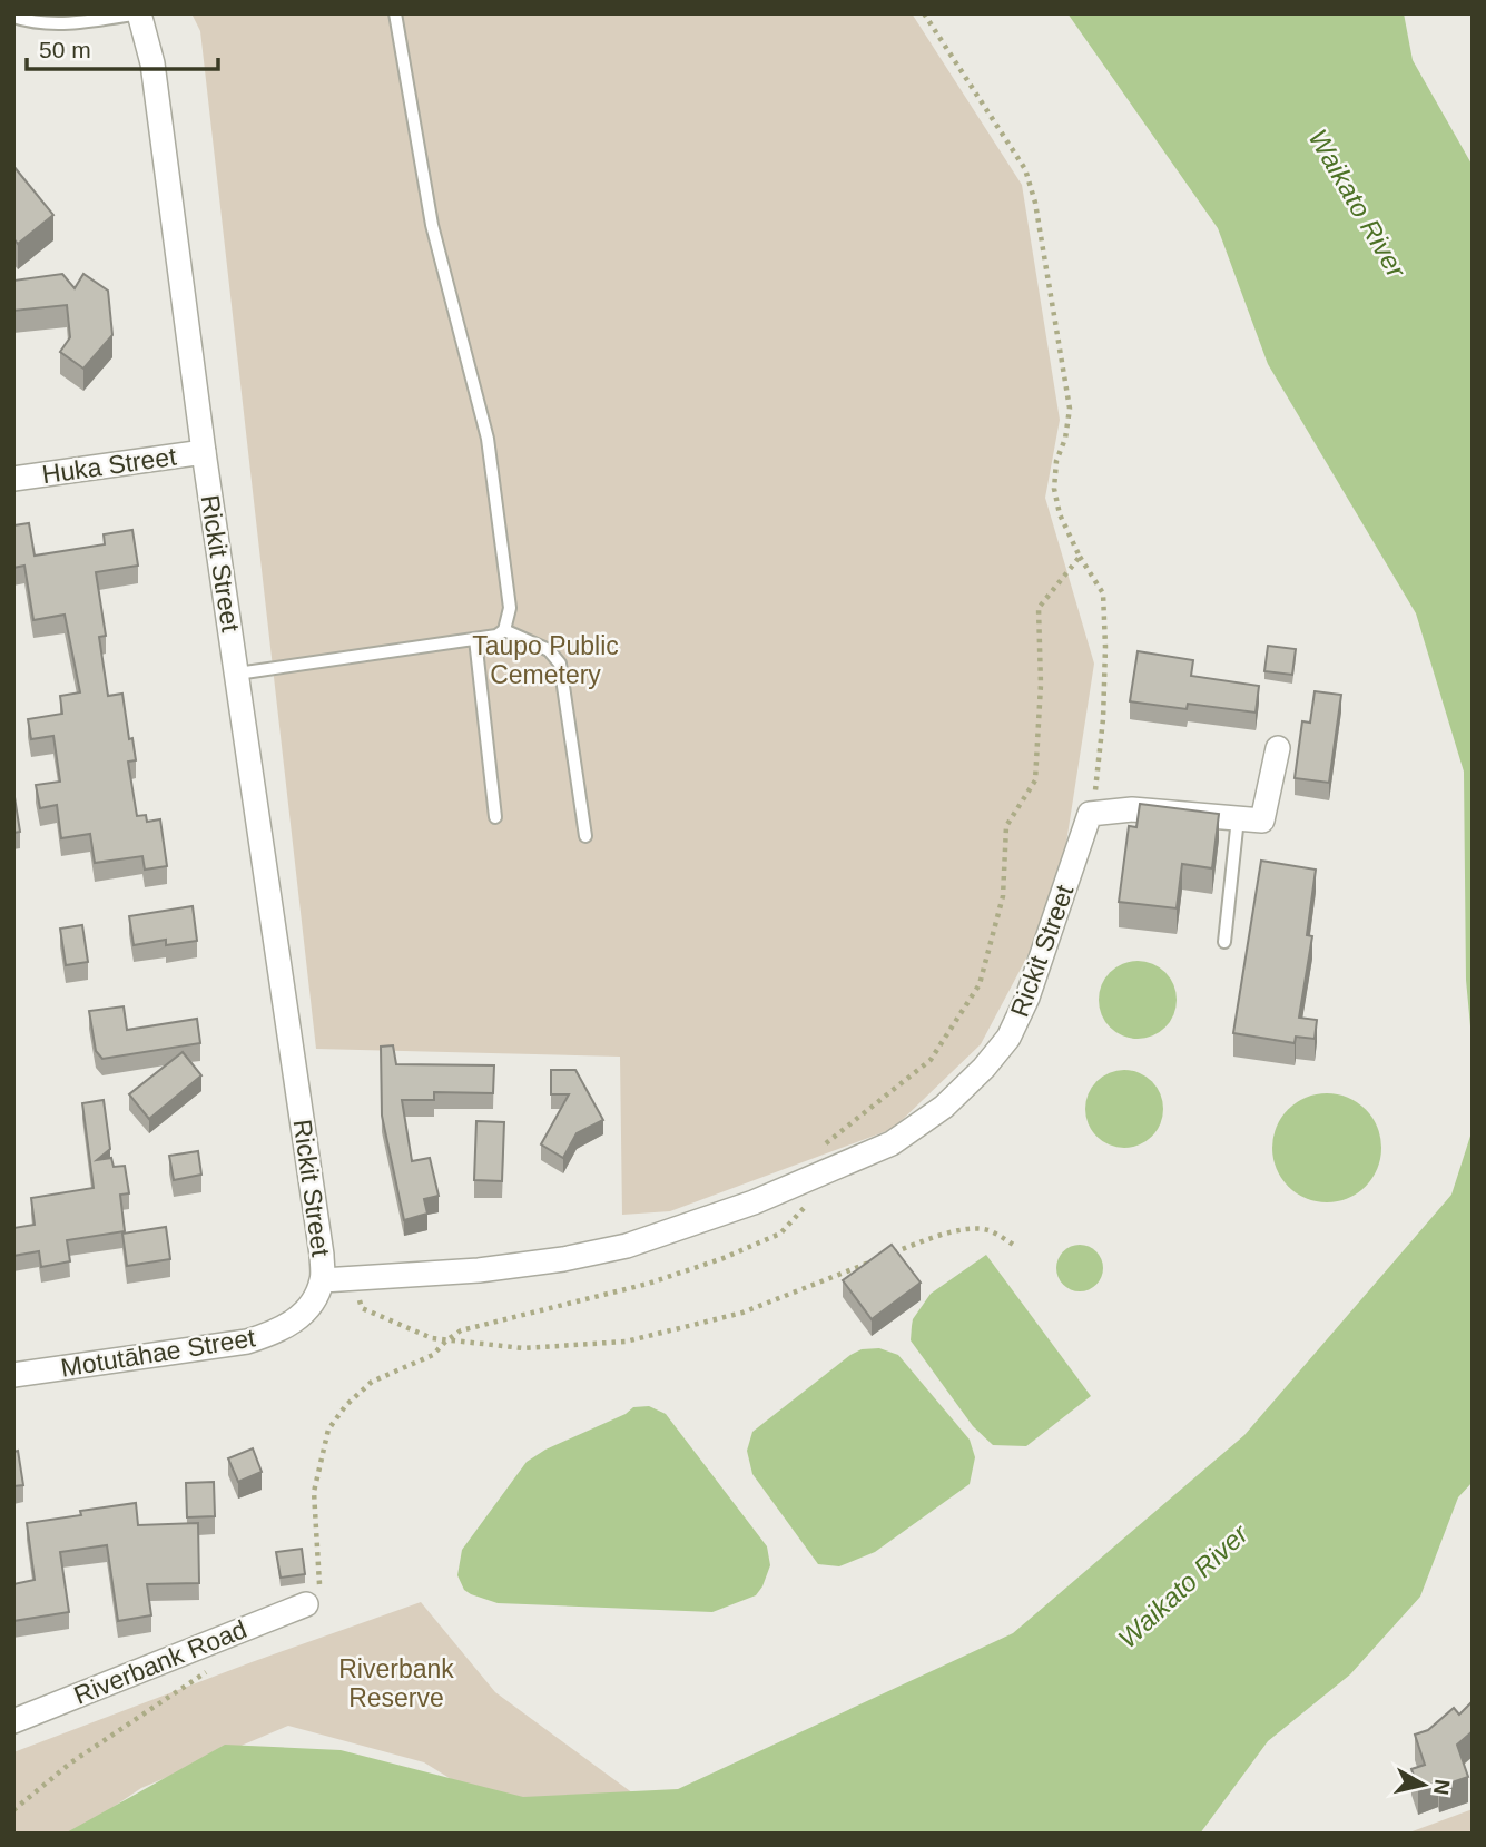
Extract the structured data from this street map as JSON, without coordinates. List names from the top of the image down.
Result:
{
  "streets": {
    "street": [
      "Huka Street",
      "Rickit Street",
      "Motutāhae Street",
      "Riverbank Road"
    ]
  },
  "crossings": [
    ["Huka Street", "Rickit Street"],
    ["Rickit Street", "Motutāhae Street"]
  ],
  "water": ["Waikato River"],
  "parks": ["Taupo Public Cemetery", "Riverbank Reserve"],
  "scale_bar": "50 m",
  "north": "right"
}
